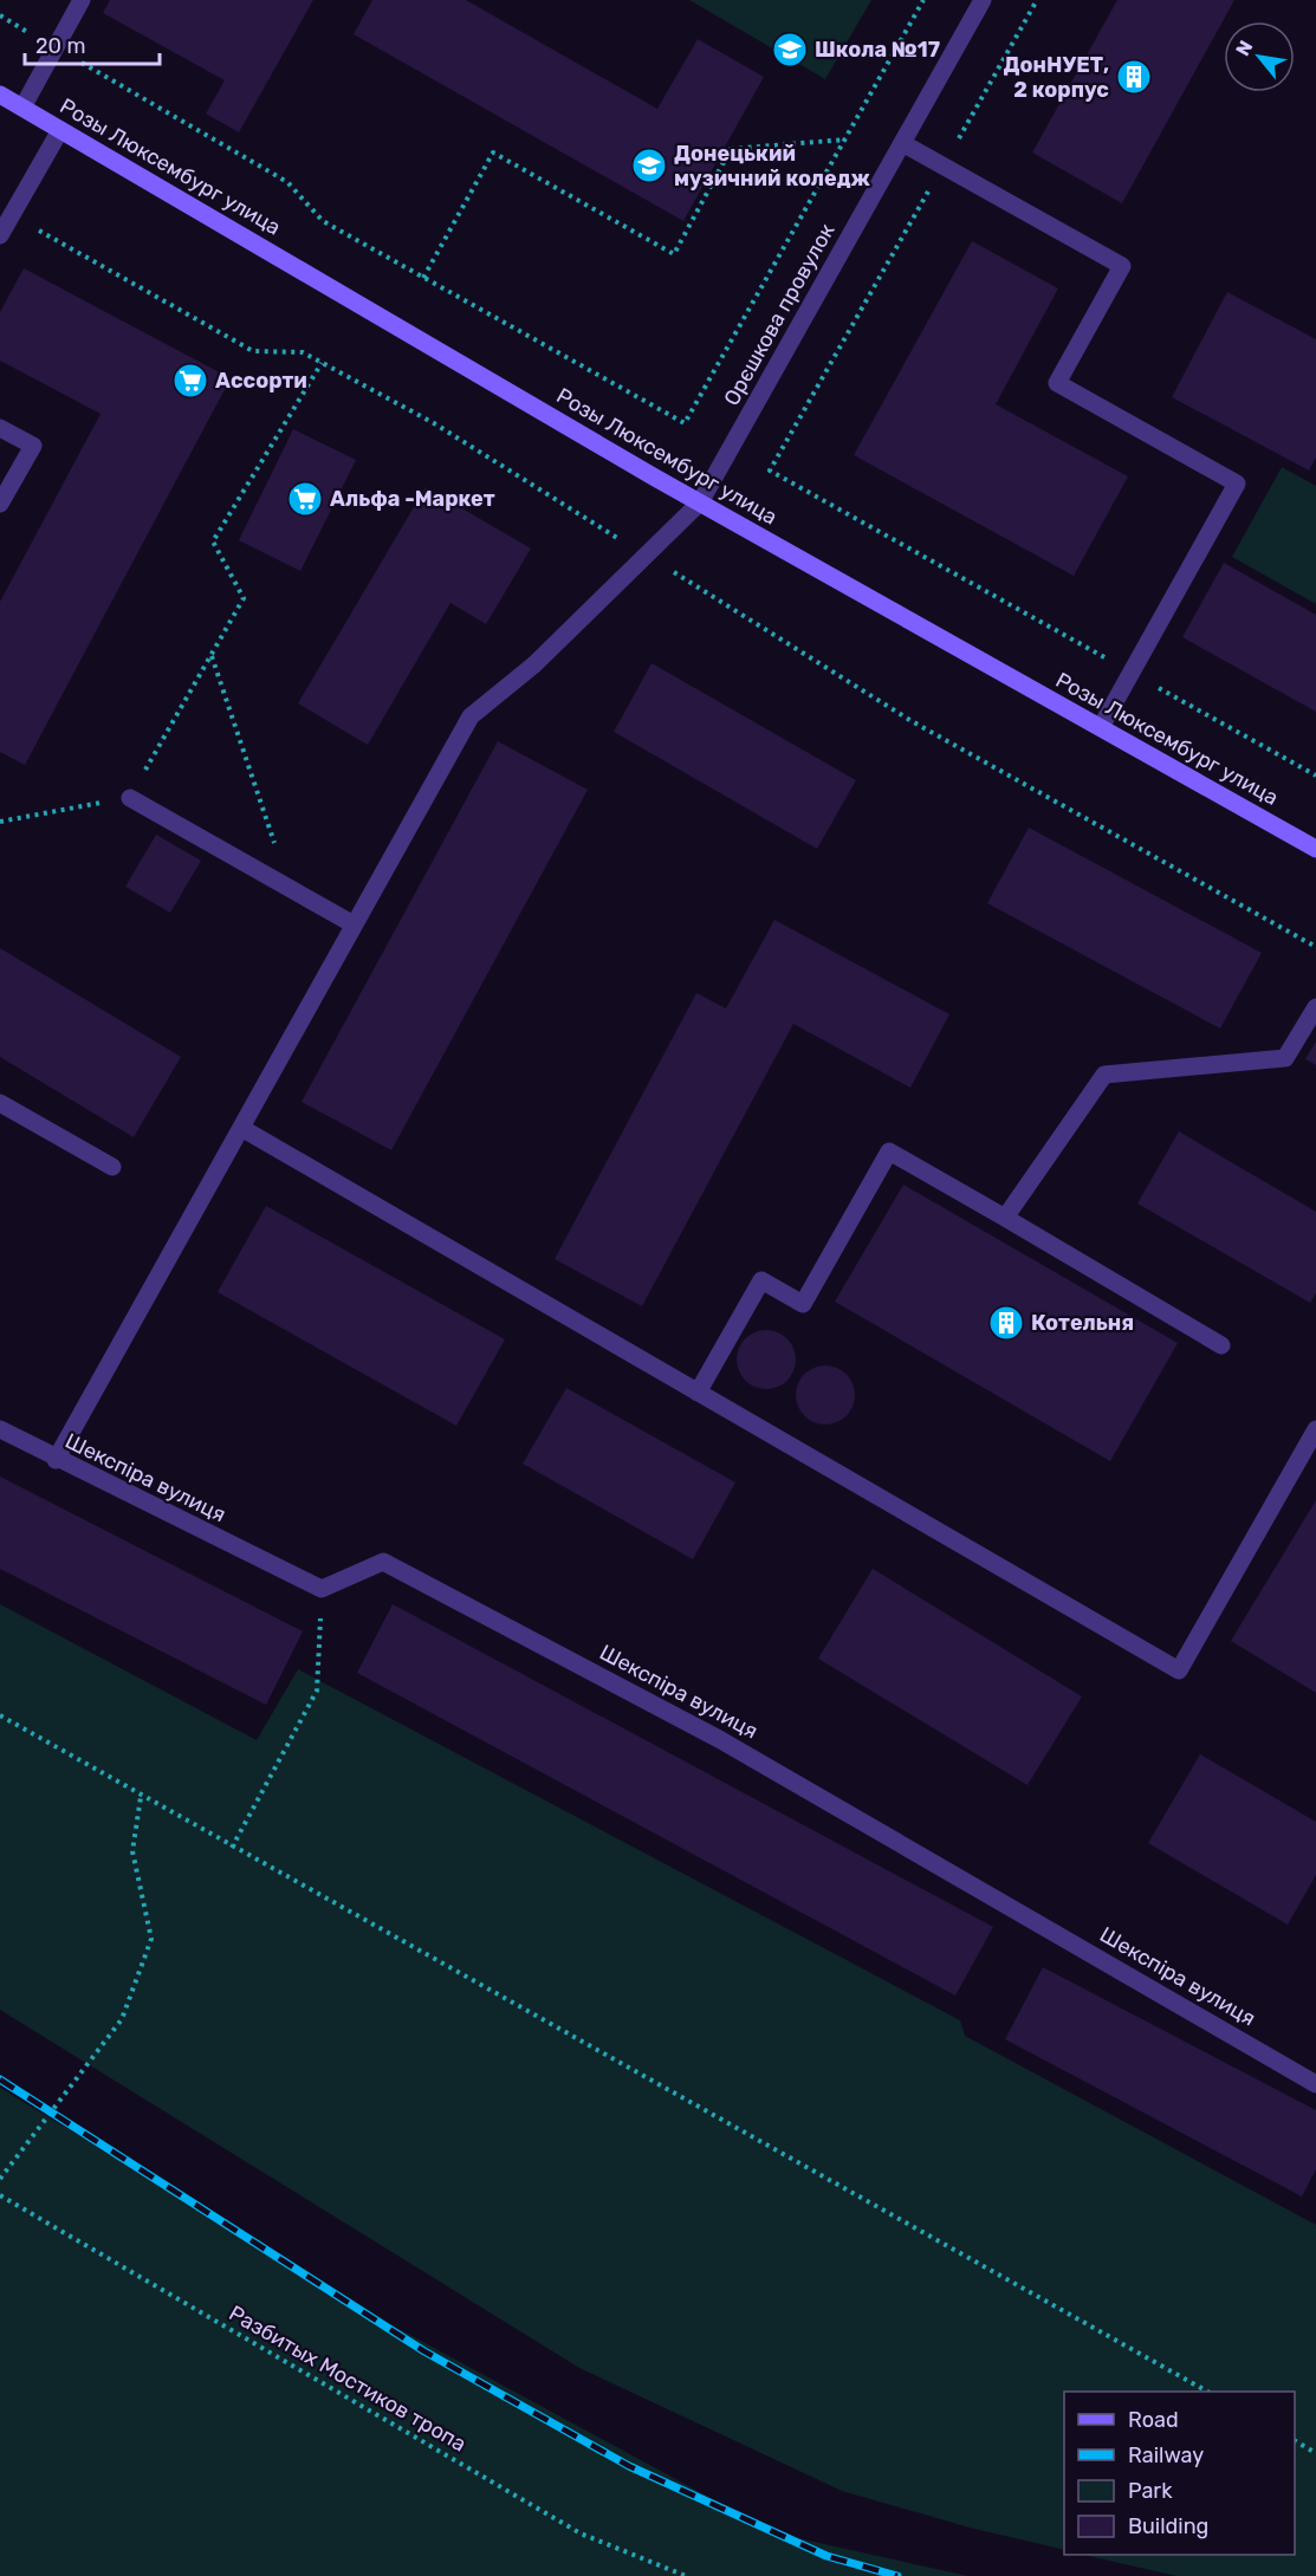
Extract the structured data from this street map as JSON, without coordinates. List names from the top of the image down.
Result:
{
  "streets": {
    "street": ["Розы Люксембург улица", "Орєшкова провулок", "Шекспіра вулиця"],
    "path": ["Разбитых Мостиков тропа"]
  },
  "crossings": [
    ["Розы Люксембург улица", "Орєшкова провулок"],
    ["Орєшкова провулок", "Шекспіра вулиця"]
  ],
  "places": {
    "school or university": ["Школа №17", "Донецький музичний коледж"],
    "building": ["ДонНУЕТ, 2 корпус", "Котельня"],
    "supermarket": ["Ассорти", "Альфа -Маркет"]
  },
  "legend": [
    "Road",
    "Railway",
    "Park",
    "Building"
  ],
  "scale_bar": "20 m",
  "north": "top left"
}
